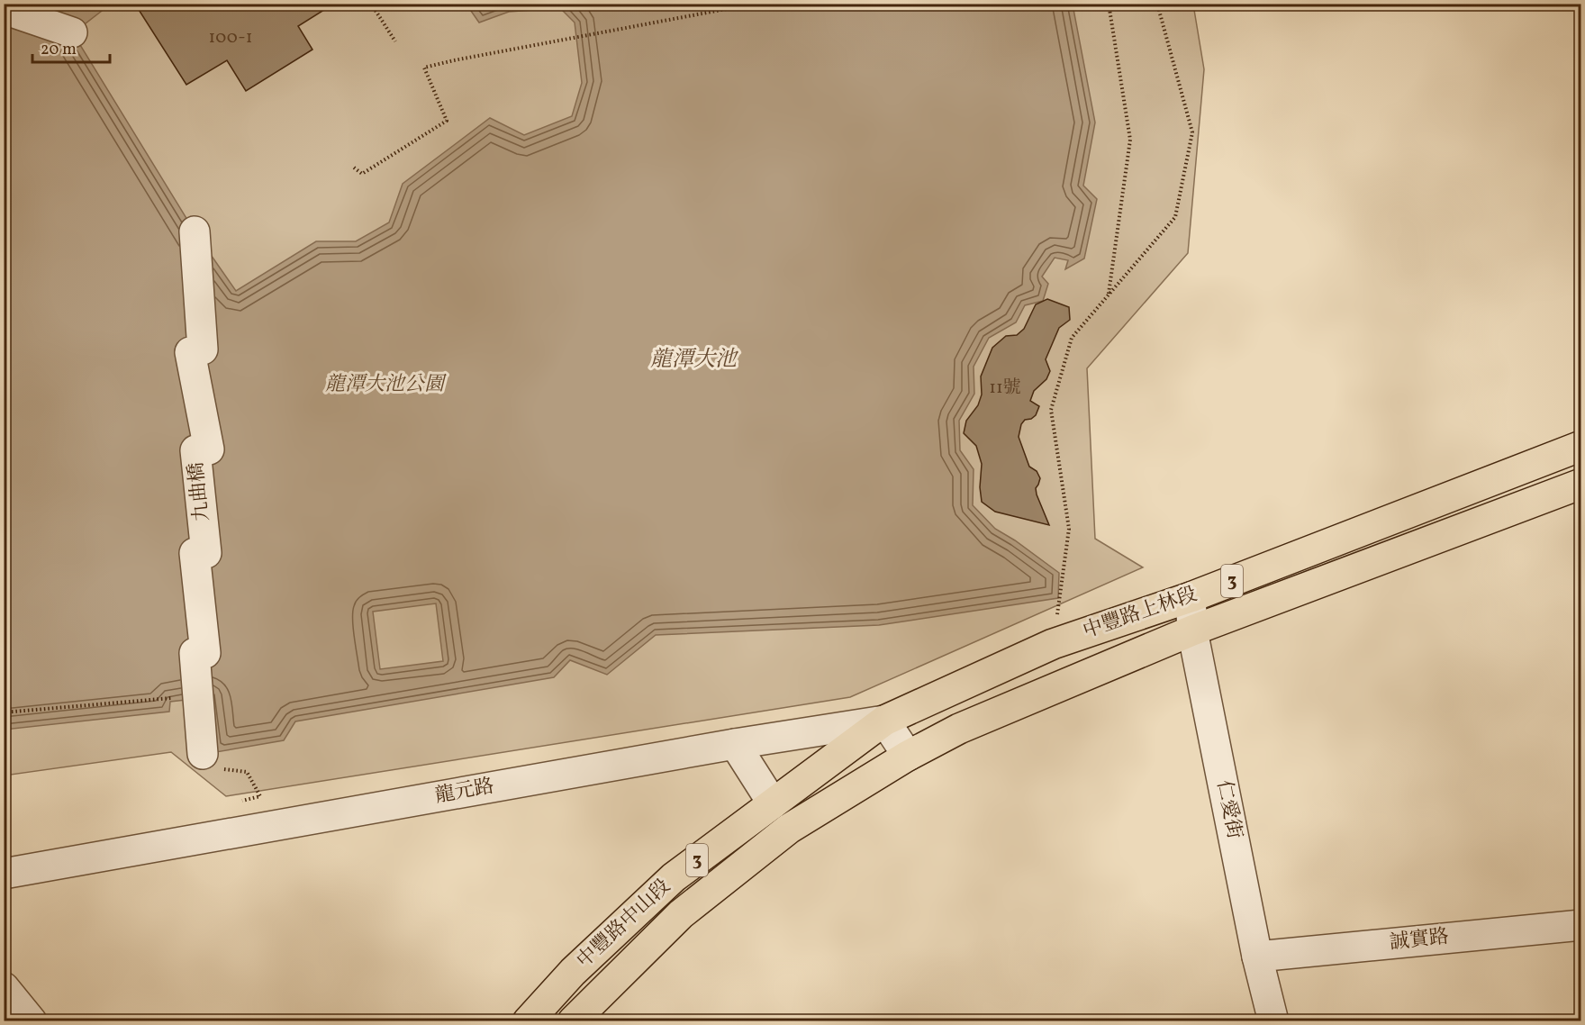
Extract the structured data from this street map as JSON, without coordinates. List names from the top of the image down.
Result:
{
  "streets": {
    "main road": ["3", "中豐路上林段", "中豐路中山段"],
    "street": [
      "九曲橋",
      "龍元路",
      "仁愛街",
      "誠實路"
    ]
  },
  "crossings": [
    ["中豐路上林段", "龍元路"],
    ["中豐路上林段", "仁愛街"],
    ["中豐路上林段", "中豐路中山段"],
    ["龍元路", "中豐路中山段"],
    ["仁愛街", "誠實路"]
  ],
  "water": ["龍潭大池"],
  "parks": ["龍潭大池公園"],
  "house_numbers": ["100-1", "11號"],
  "scale_bar": "20 m"
}
